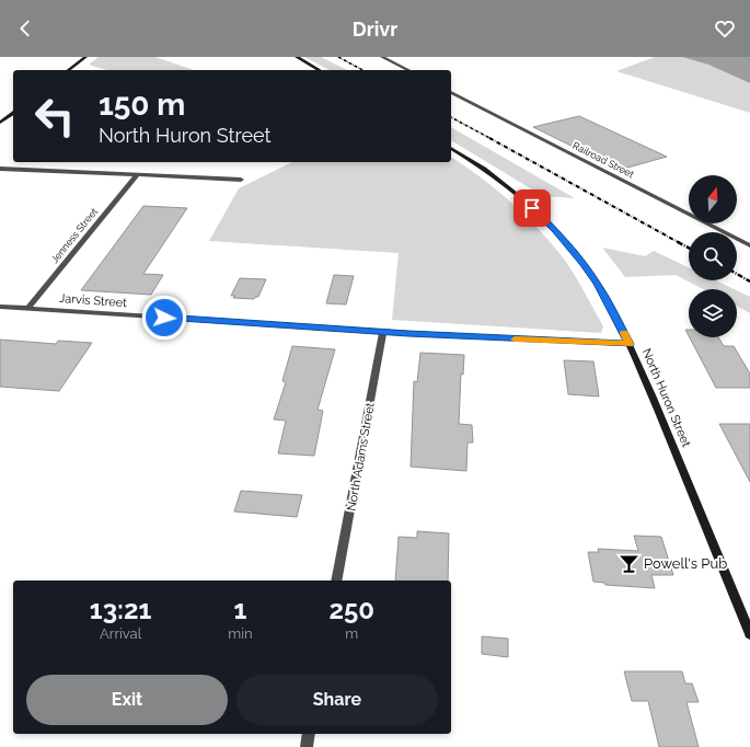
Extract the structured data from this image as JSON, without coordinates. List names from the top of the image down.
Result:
{
  "streets": {
    "main road": ["North Huron Street"],
    "street": [
      "Railroad Street",
      "Jenness Street",
      "Jarvis Street",
      "North Adams Street"
    ]
  },
  "crossings": [
    ["Jenness Street", "Jarvis Street"],
    ["Jarvis Street", "North Huron Street"],
    ["Jarvis Street", "North Adams Street"]
  ],
  "places": {
    "bar": ["Powell's Pub"]
  },
  "north": "top",
  "page": {
    "header": "Drivr",
    "turn": ["150 m", "North Huron Street"],
    "eta": [
      "13:21",
      "Arrival",
      "1",
      "min",
      "250",
      "m"
    ],
    "buttons": ["Exit", "Share"]
  }
}
